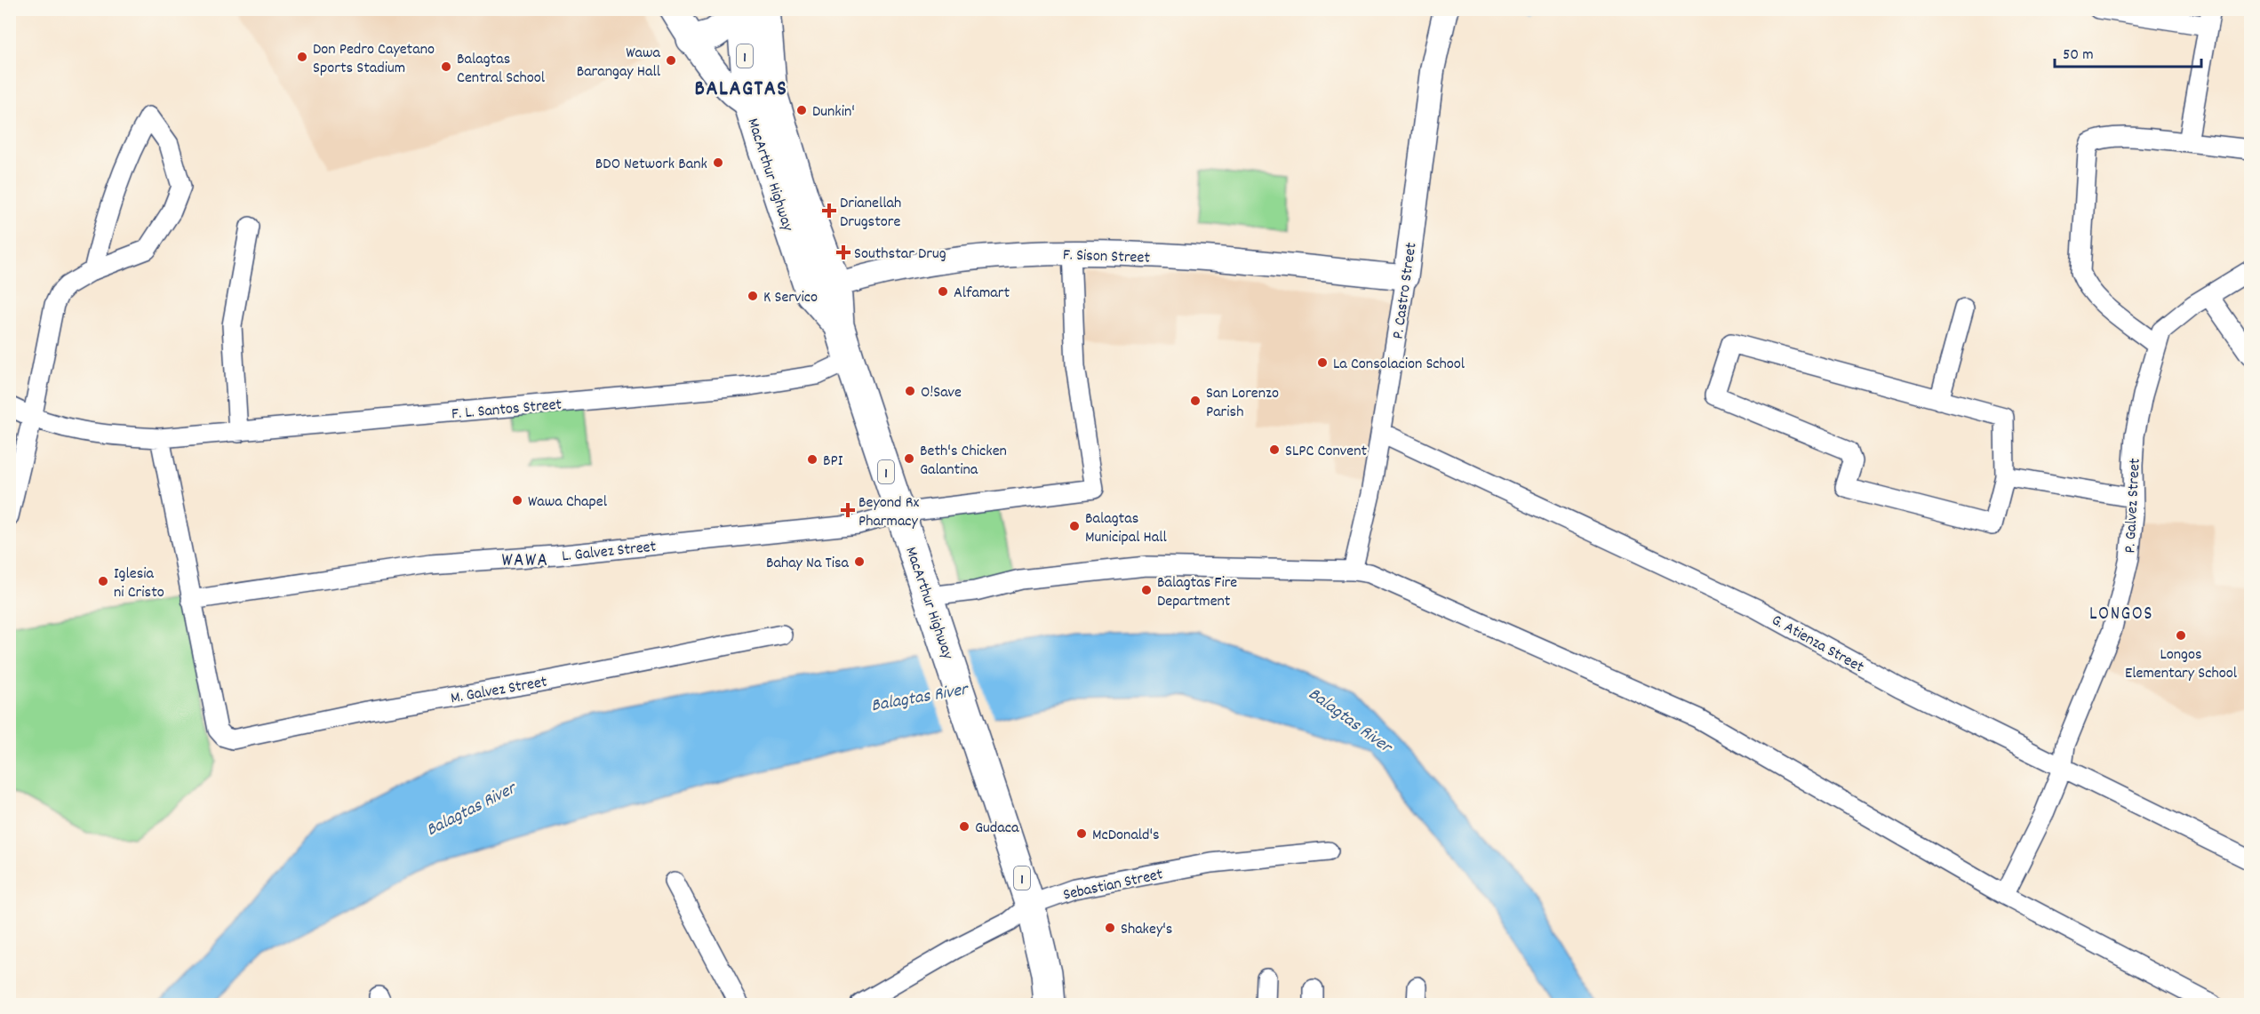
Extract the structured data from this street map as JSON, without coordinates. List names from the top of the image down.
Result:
{
  "streets": {
    "highway": ["1", "MacArthur Highway"],
    "street": [
      "F. Sison Street",
      "P. Castro Street",
      "F. L. Santos Street",
      "P. Galvez Street",
      "L. Galvez Street",
      "G. Atienza Street",
      "M. Galvez Street",
      "Sebastian Street"
    ]
  },
  "crossings": [
    ["MacArthur Highway", "F. Sison Street"],
    ["MacArthur Highway", "F. L. Santos Street"],
    ["MacArthur Highway", "L. Galvez Street"],
    ["MacArthur Highway", "Sebastian Street"],
    ["F. Sison Street", "P. Castro Street"],
    ["F. Sison Street", "L. Galvez Street"],
    ["P. Castro Street", "G. Atienza Street"],
    ["P. Galvez Street", "G. Atienza Street"],
    ["L. Galvez Street", "M. Galvez Street"]
  ],
  "districts": ["BALAGTAS", "WAWA", "LONGOS"],
  "water": ["Balagtas River"],
  "places": {
    "other": [
      "Don Pedro Cayetano Sports Stadium",
      "Wawa Barangay Hall",
      "Balagtas Central School",
      "Dunkin'",
      "BDO Network Bank",
      "Alfamart",
      "K Servico",
      "La Consolacion School",
      "O!Save",
      "San Lorenzo Parish",
      "SLPC Convent",
      "Beth's Chicken Galantina",
      "BPI",
      "Wawa Chapel",
      "Balagtas Municipal Hall",
      "Bahay Na Tisa",
      "Iglesia ni Cristo",
      "Balagtas Fire Department",
      "Longos Elementary School",
      "Gudaca",
      "McDonald's",
      "Shakey's"
    ],
    "health": ["Drianellah Drugstore", "Southstar Drug", "Beyond Rx Pharmacy"]
  },
  "scale_bar": "50 m"
}
